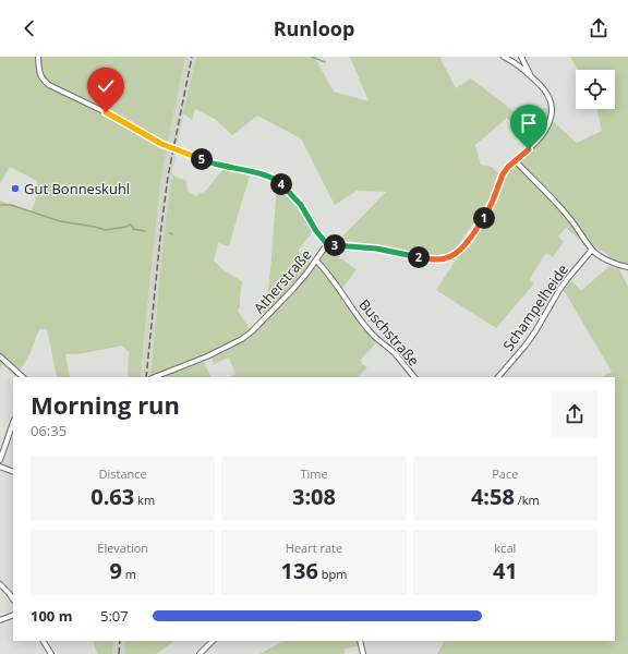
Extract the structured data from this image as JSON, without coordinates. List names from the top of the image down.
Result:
{
  "streets": {
    "street": ["Atherstraße", "Schampelheide", "Buschstraße"]
  },
  "crossings": [
    ["Atherstraße", "Buschstraße"]
  ],
  "places": ["Gut Bonneskuhl"],
  "page": {
    "header": "Runloop",
    "pins": [
      "5",
      "4",
      "1",
      "3",
      "2"
    ],
    "heading": ["Morning run", "06:35"],
    "stats": [
      ["Distance", "0.63 km"],
      ["Time", "3:08"],
      ["Pace", "4:58 /km"],
      ["Elevation", "9 m"],
      ["Heart rate", "136 bpm"],
      ["kcal", "41"]
    ],
    "list": [
      {
        "name": "100 m",
        "note": "5:07"
      }
    ]
  }
}
